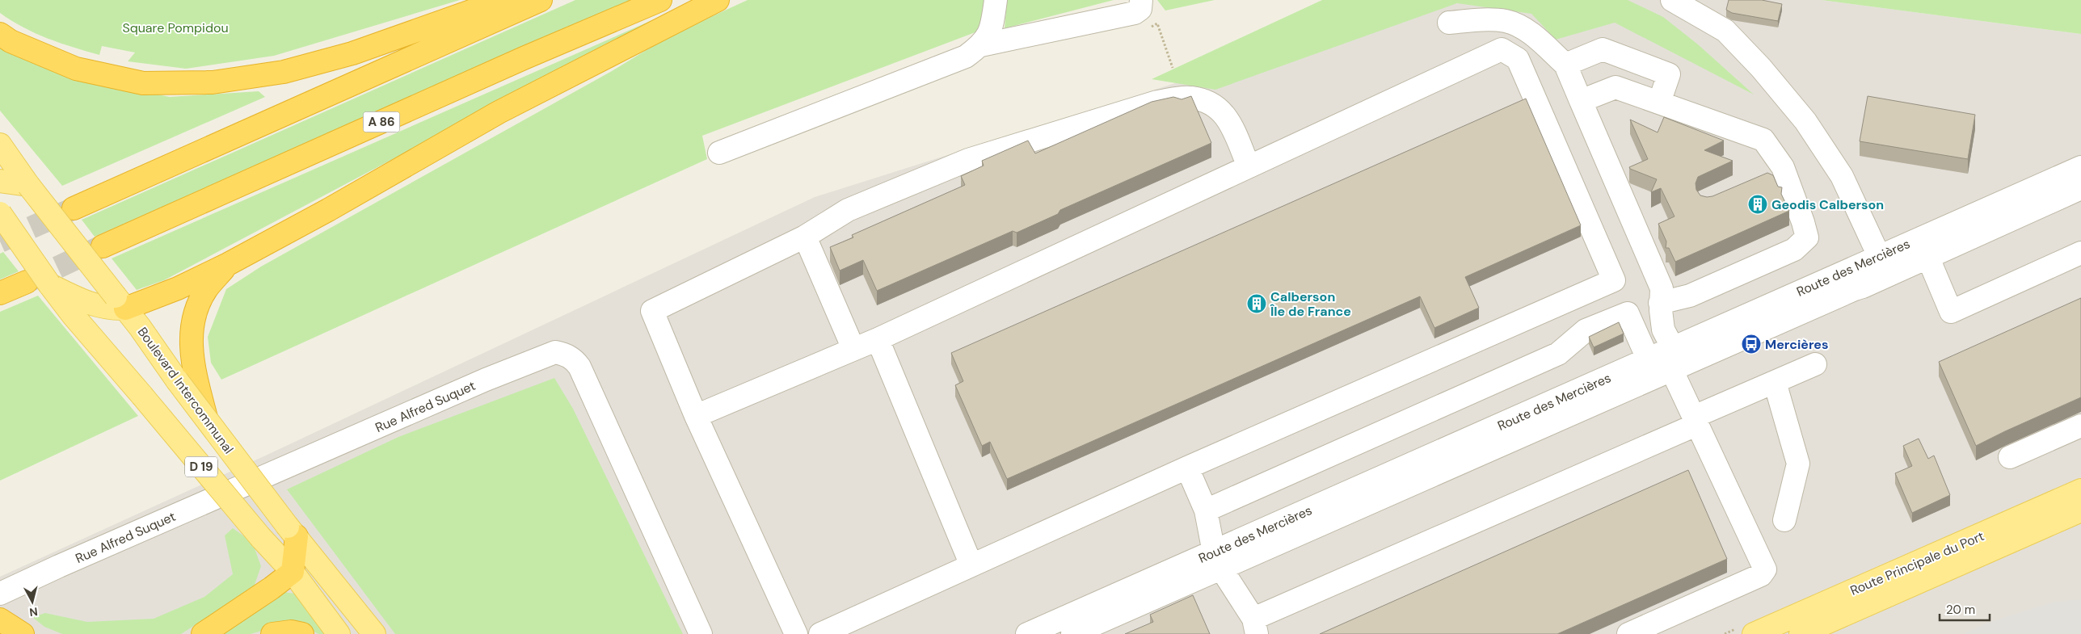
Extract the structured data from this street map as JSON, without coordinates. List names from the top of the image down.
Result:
{
  "streets": {
    "highway": ["A 86"],
    "main road": ["Boulevard Intercommunal", "D 19", "Route Principale du Port"],
    "street": ["Route des Mercières", "Rue Alfred Suquet"]
  },
  "parks": ["Square Pompidou"],
  "places": {
    "building": ["Geodis Calberson", "Calberson Île de France"],
    "bus stop": ["Mercières"]
  },
  "scale_bar": "20 m",
  "north": "bottom"
}
